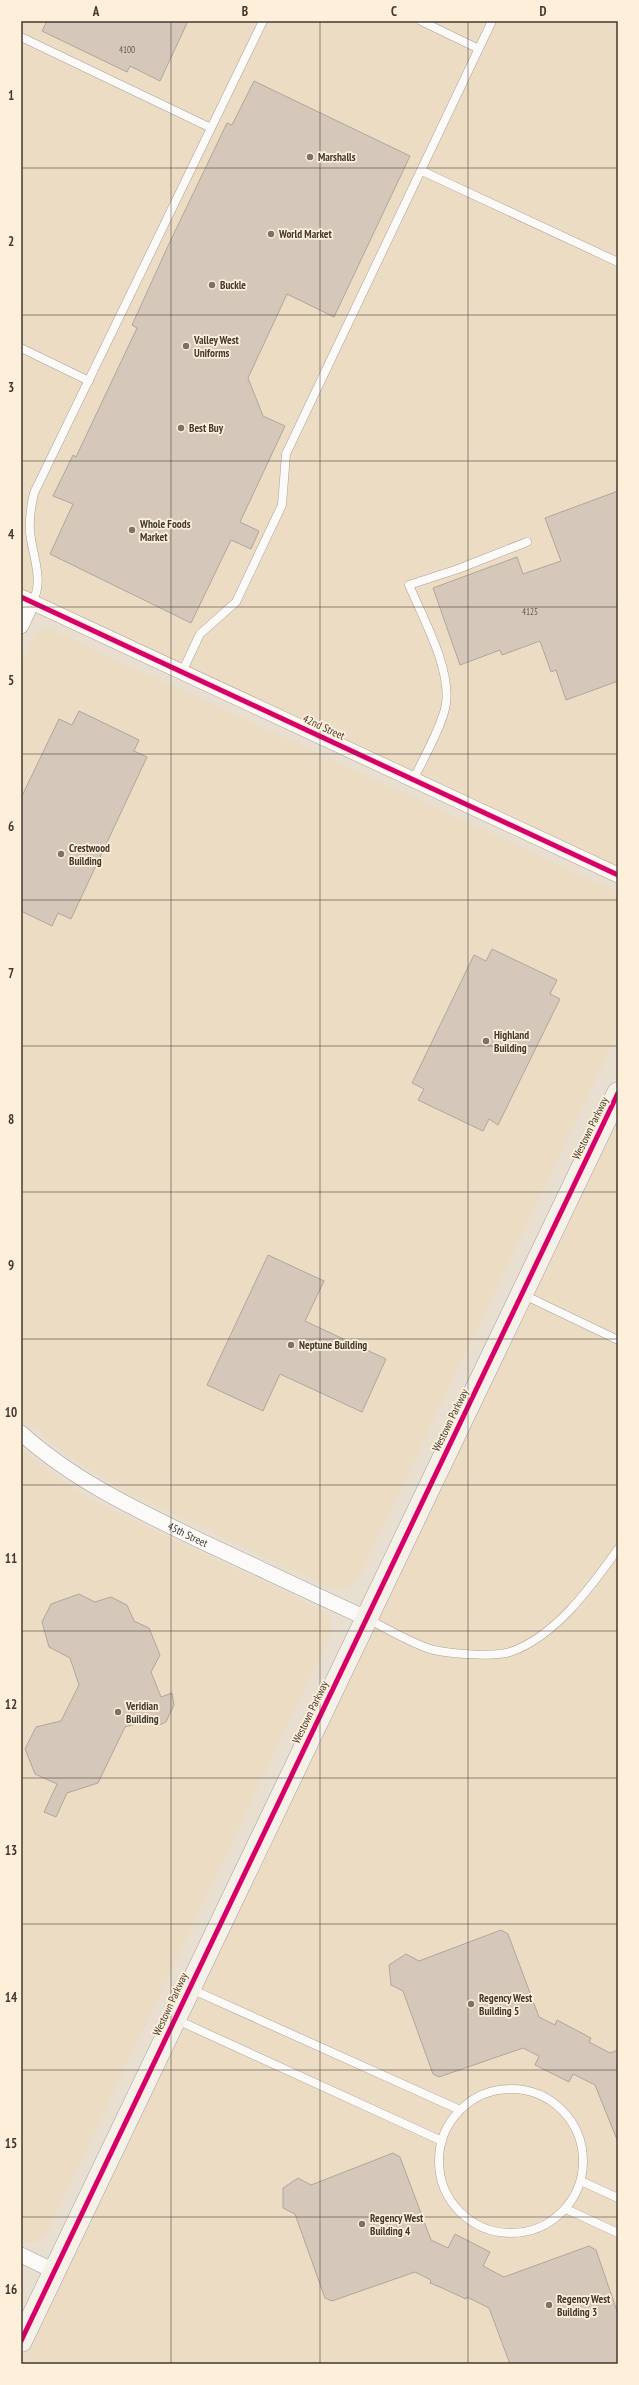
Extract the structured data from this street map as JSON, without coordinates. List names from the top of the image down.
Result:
{
  "streets": {
    "street": ["42nd Street", "Westown Parkway", "45th Street"]
  },
  "crossings": [
    ["Westown Parkway", "45th Street"]
  ],
  "places": [
    "Marshalls",
    "World Market",
    "Buckle",
    "Valley West Uniforms",
    "Best Buy",
    "Whole Foods Market",
    "Crestwood Building",
    "Highland Building",
    "Neptune Building",
    "Veridian Building",
    "Regency West Building 5",
    "Regency West Building 4",
    "Regency West Building 3"
  ],
  "house_numbers": ["4100", "4125"],
  "grid": {
    "columns": [
      "A",
      "B",
      "C",
      "D"
    ],
    "rows": [
      "1",
      "2",
      "3",
      "4",
      "5",
      "6",
      "7",
      "8",
      "9",
      "10",
      "11",
      "12",
      "13",
      "14",
      "15",
      "16"
    ]
  }
}
